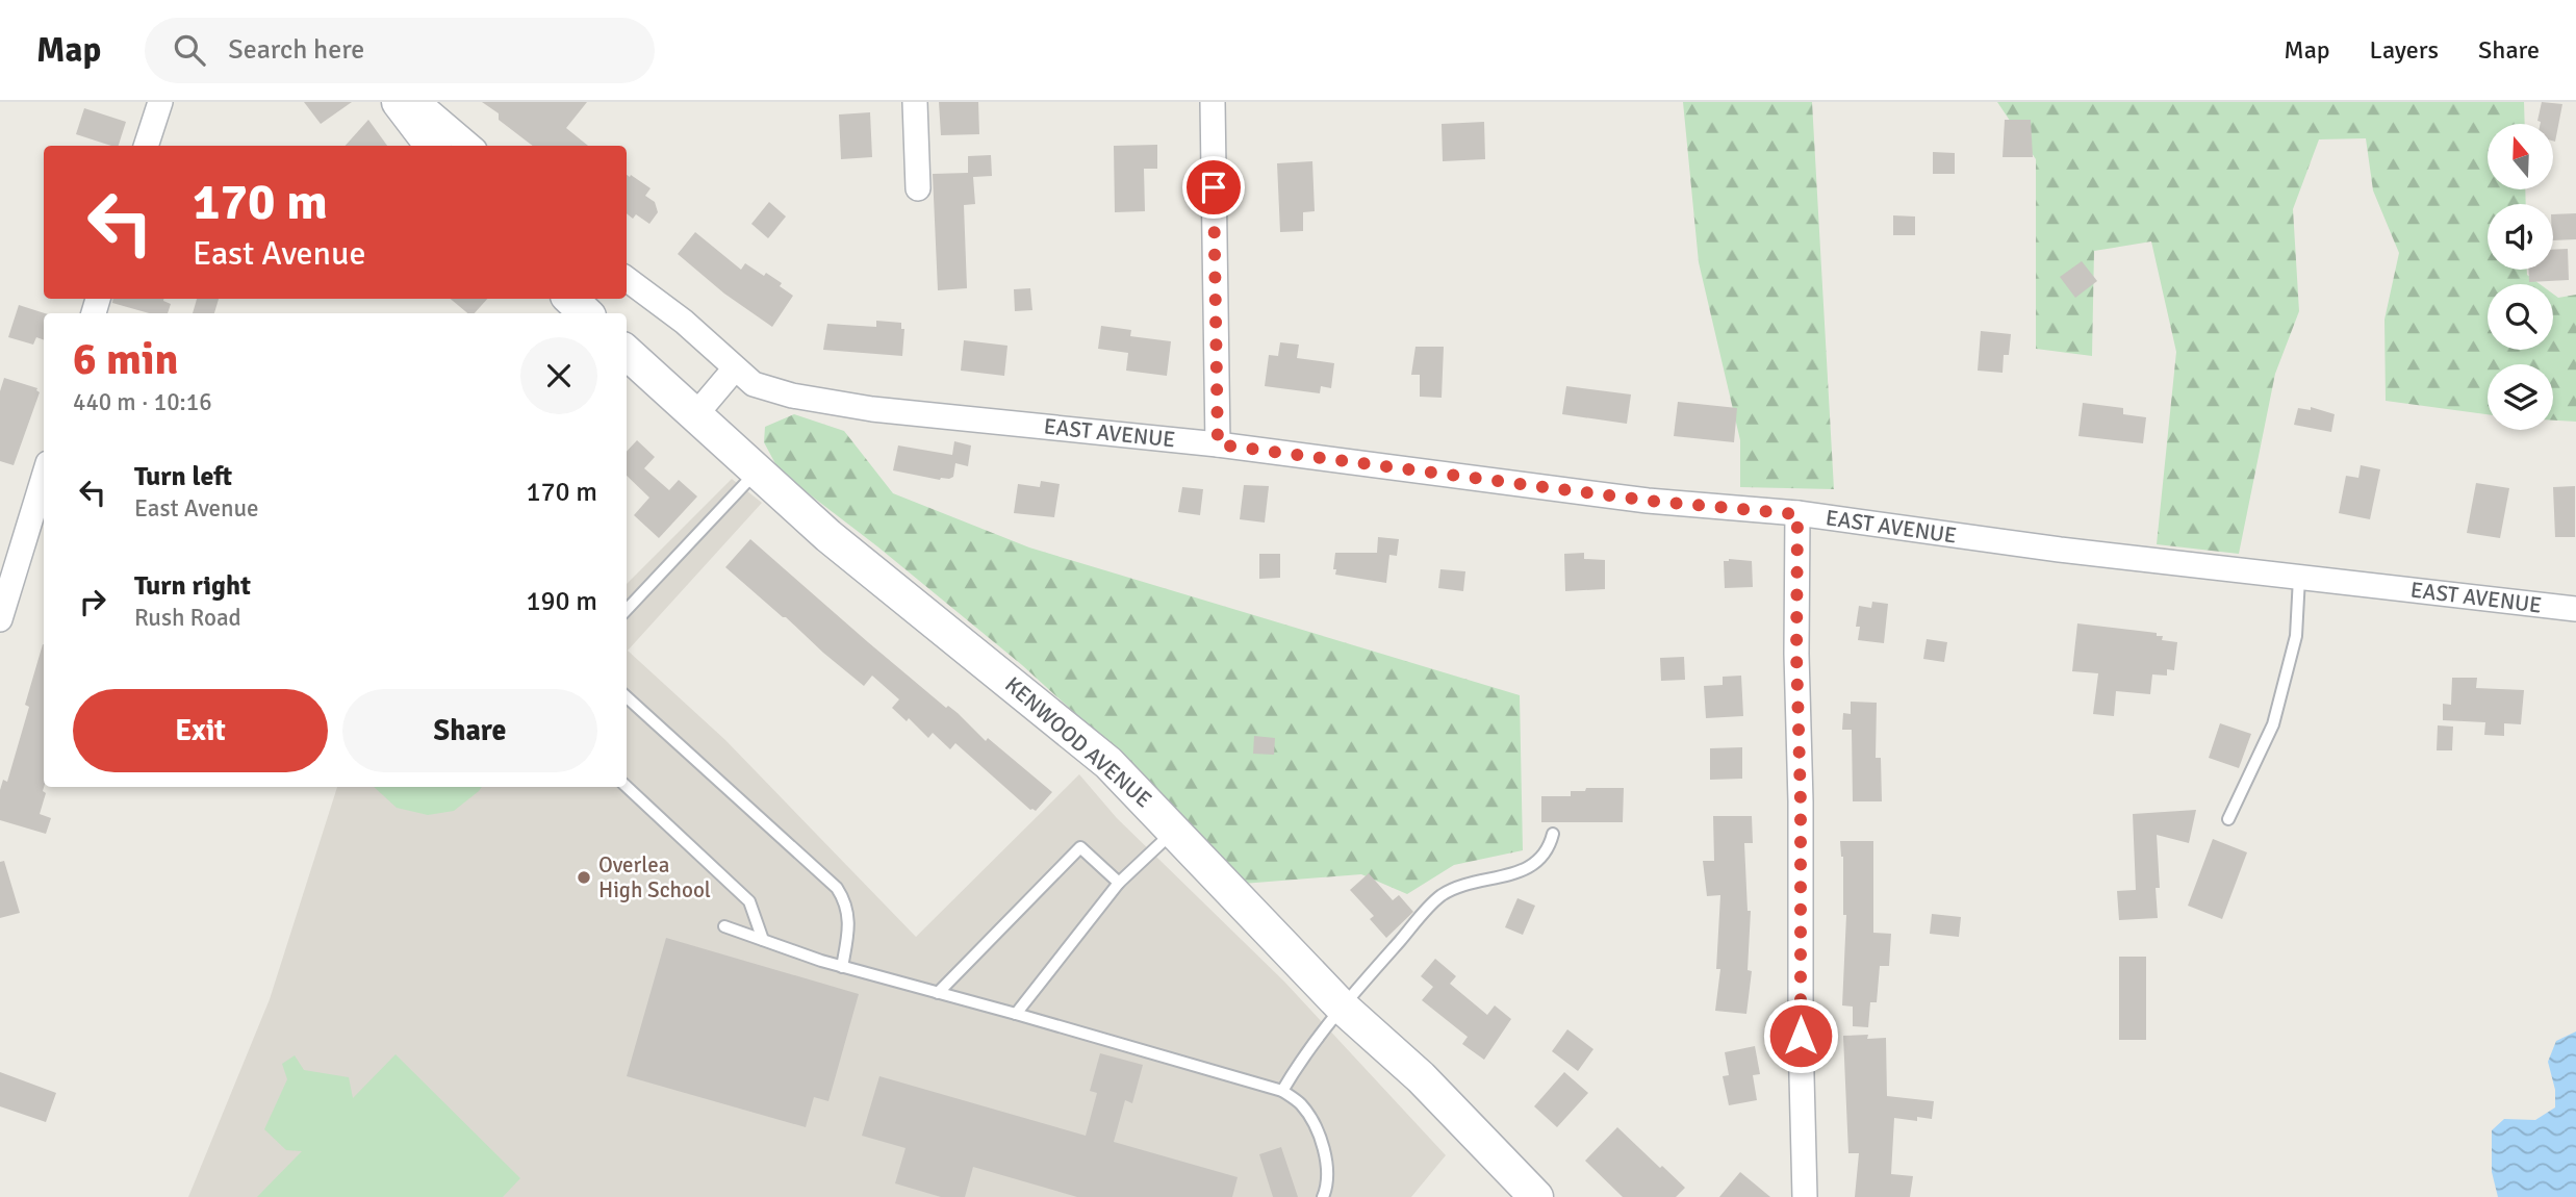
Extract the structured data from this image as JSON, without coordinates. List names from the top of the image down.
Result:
{
  "streets": {
    "main road": ["KENWOOD AVENUE"],
    "street": ["EAST AVENUE"]
  },
  "places": ["Overlea High School"],
  "north": "top",
  "page": {
    "header": "Map",
    "search": "Search here",
    "nav": ["Map", "Layers", "Share"],
    "turn": ["170 m", "East Avenue"],
    "heading": ["6 min", "440 m · 10:16"],
    "list": [
      {
        "name": "Turn left",
        "note": "East Avenue",
        "value": "170 m"
      },
      {
        "name": "Turn right",
        "note": "Rush Road",
        "value": "190 m"
      }
    ],
    "buttons": ["Exit", "Share"]
  }
}
